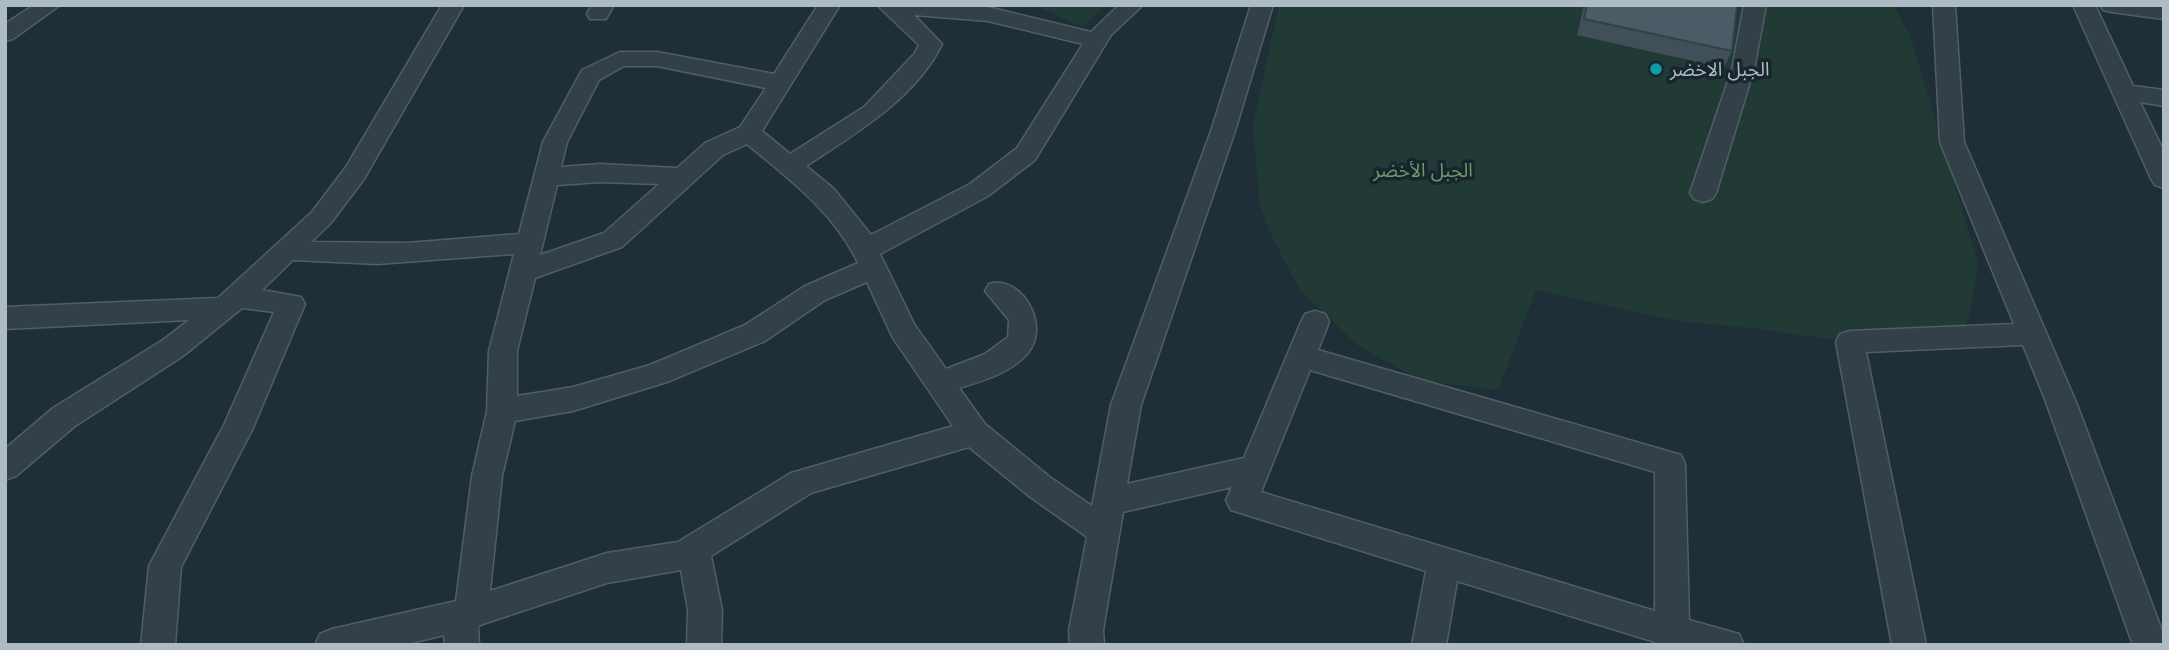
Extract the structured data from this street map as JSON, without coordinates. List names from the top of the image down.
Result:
{
  "parks": ["الجبل الأخضر"],
  "places": ["الجبل الاخضر"]
}
